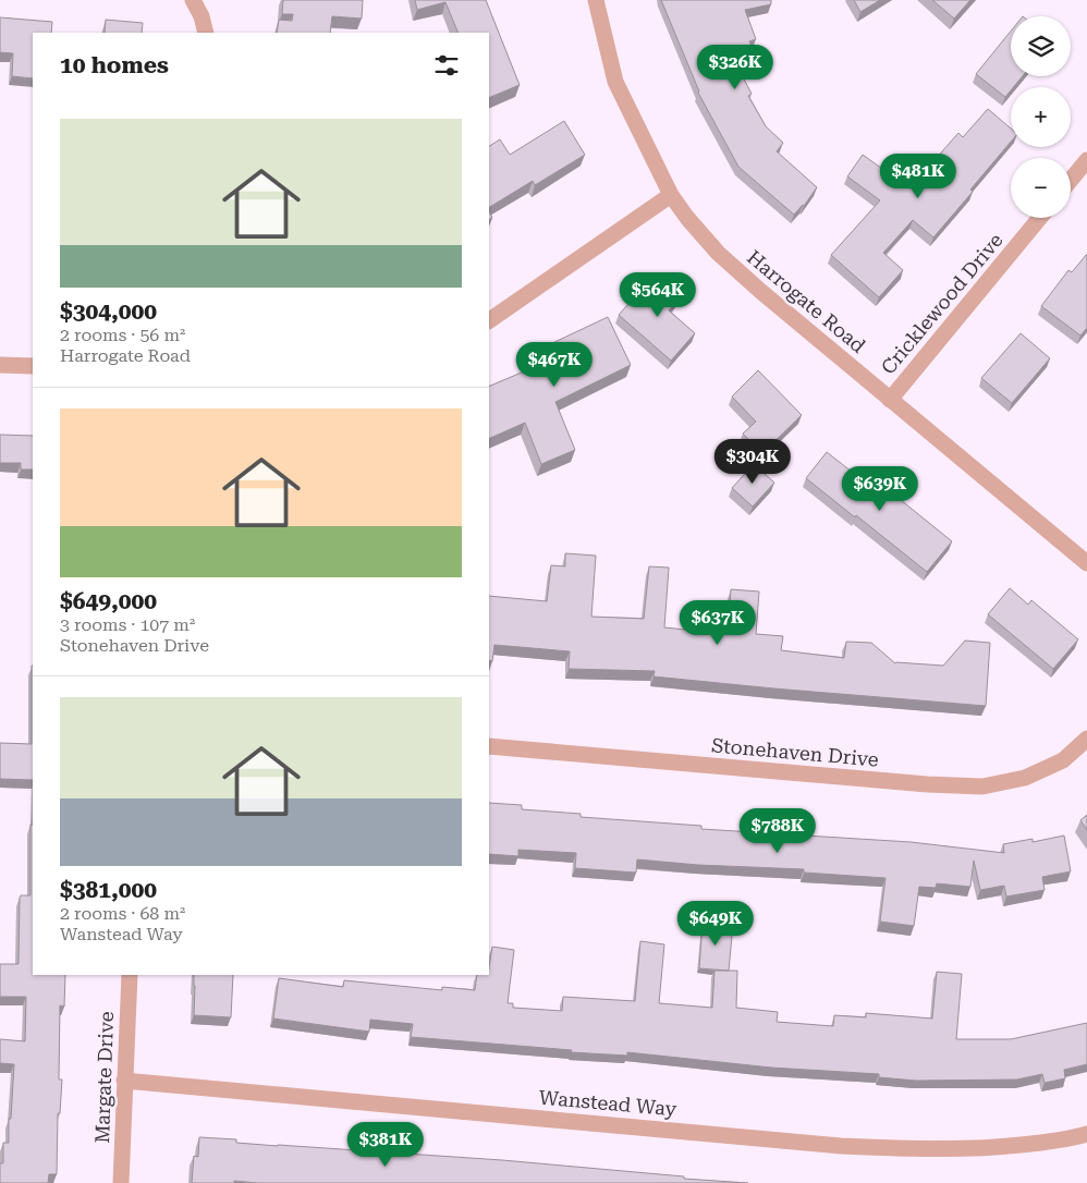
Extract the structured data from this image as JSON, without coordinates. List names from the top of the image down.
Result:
{
  "streets": {
    "street": [
      "Harrogate Road",
      "Cricklewood Drive",
      "Stonehaven Drive",
      "Margate Drive",
      "Wanstead Way"
    ]
  },
  "crossings": [
    ["Harrogate Road", "Cricklewood Drive"],
    ["Margate Drive", "Wanstead Way"]
  ],
  "page": {
    "map_buttons": ["+", "−"],
    "heading": "10 homes",
    "price": [
      "$326K",
      "$481K",
      "$564K",
      "$467K",
      "$304K",
      "$639K",
      "$637K",
      "$788K",
      "$649K",
      "$381K"
    ],
    "list": [
      {
        "name": "$304,000",
        "note": "2 rooms · 56 m² · Harrogate Road"
      },
      {
        "name": "$649,000",
        "note": "3 rooms · 107 m² · Stonehaven Drive"
      },
      {
        "name": "$381,000",
        "note": "2 rooms · 68 m² · Wanstead Way"
      }
    ]
  }
}
